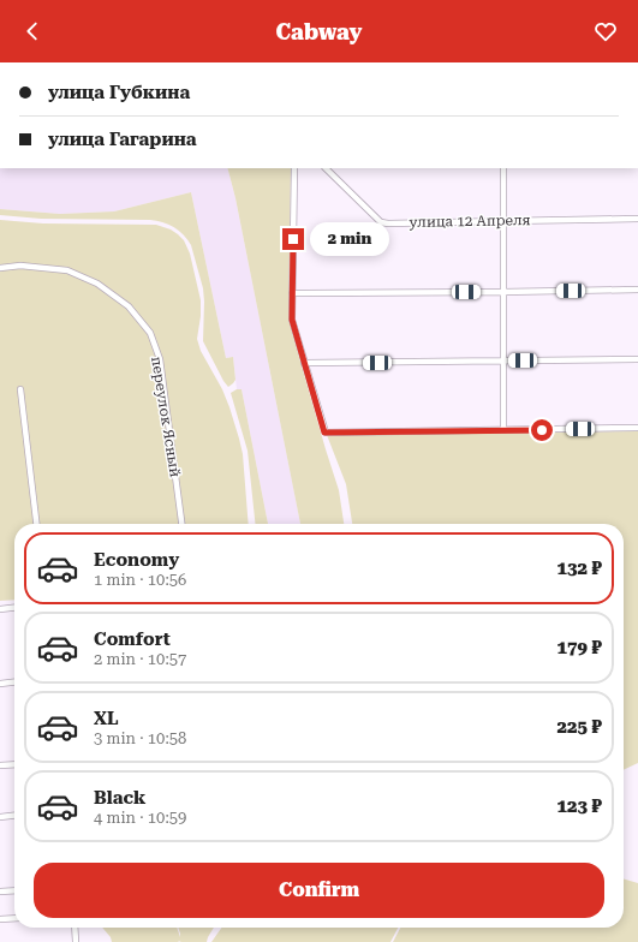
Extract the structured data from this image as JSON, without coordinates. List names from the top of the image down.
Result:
{
  "streets": {
    "street": ["улица 12 Апреля", "переулок Ясный"]
  },
  "page": {
    "header": "Cabway",
    "banner": ["улица Губкина", "улица Гагарина"],
    "bubble": "2 min",
    "list": [
      {
        "name": "Economy",
        "note": "1 min · 10:56",
        "value": "132 ₽"
      },
      {
        "name": "Comfort",
        "note": "2 min · 10:57",
        "value": "179 ₽"
      },
      {
        "name": "XL",
        "note": "3 min · 10:58",
        "value": "225 ₽"
      },
      {
        "name": "Black",
        "note": "4 min · 10:59",
        "value": "123 ₽"
      }
    ],
    "buttons": "Confirm"
  }
}
